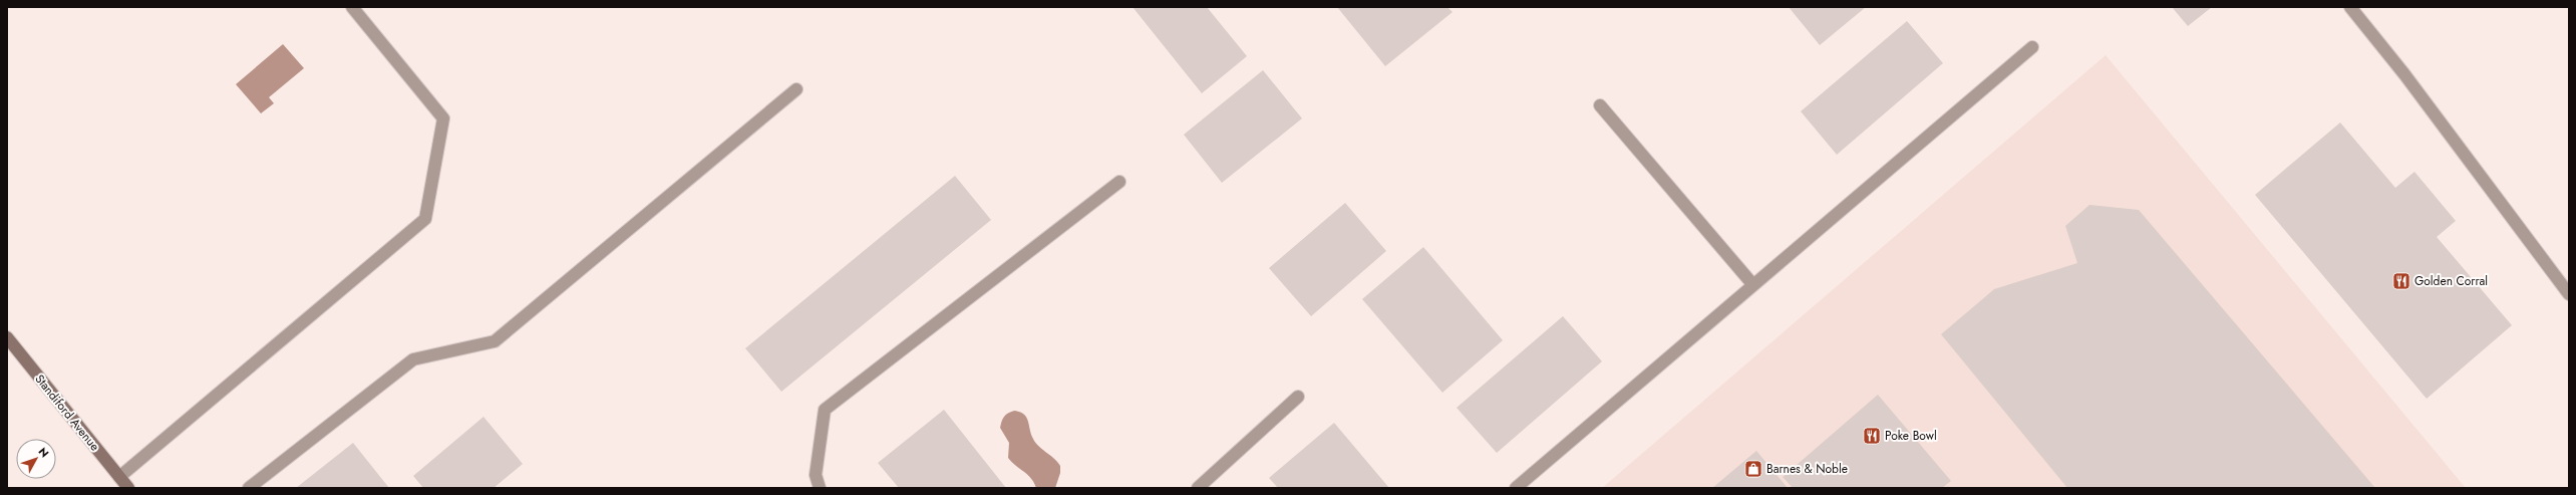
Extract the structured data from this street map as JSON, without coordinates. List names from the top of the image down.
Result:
{
  "streets": {
    "main road": ["Standiford Avenue"]
  },
  "places": {
    "restaurant": ["Golden Corral", "Poke Bowl"],
    "shop": ["Barnes & Noble"]
  },
  "north": "top right"
}
